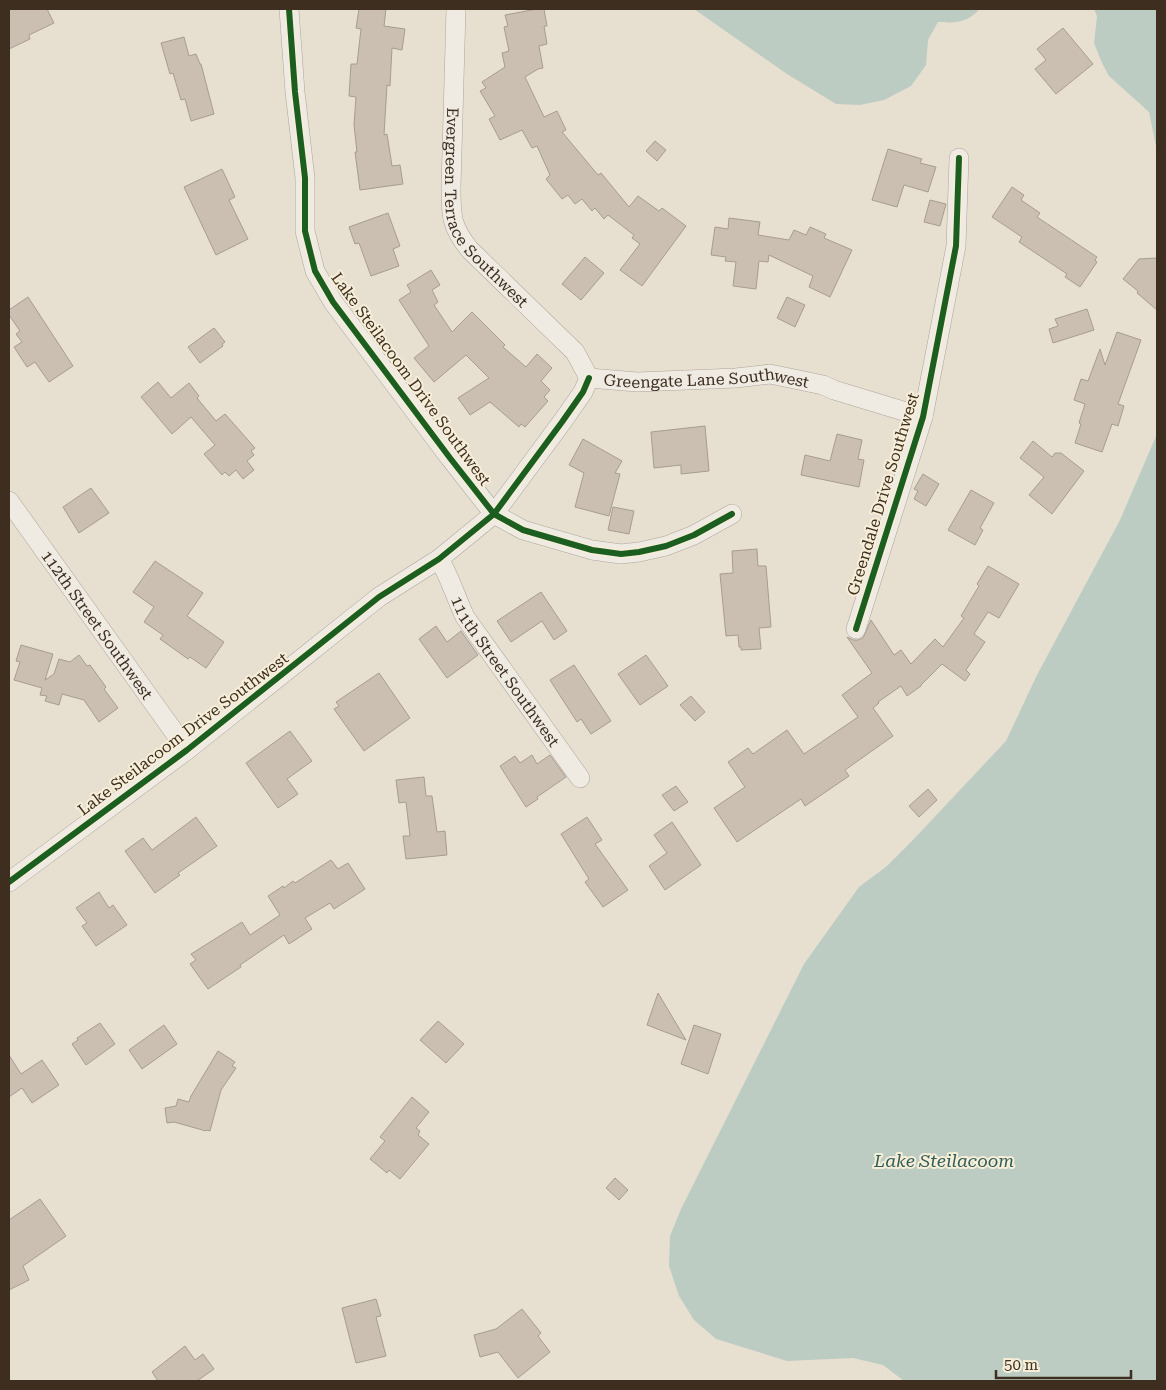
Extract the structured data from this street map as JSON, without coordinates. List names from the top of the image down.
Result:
{
  "streets": {
    "street": [
      "Evergreen Terrace Southwest",
      "Lake Steilacoom Drive Southwest",
      "Greengate Lane Southwest",
      "Greendale Drive Southwest",
      "112th Street Southwest",
      "111th Street Southwest"
    ]
  },
  "crossings": [
    ["Evergreen Terrace Southwest", "Greengate Lane Southwest"],
    ["Lake Steilacoom Drive Southwest", "Greengate Lane Southwest"],
    ["Lake Steilacoom Drive Southwest", "112th Street Southwest"],
    ["Lake Steilacoom Drive Southwest", "111th Street Southwest"],
    ["Greengate Lane Southwest", "Greendale Drive Southwest"]
  ],
  "water": ["Lake Steilacoom"],
  "scale_bar": "50 m"
}
